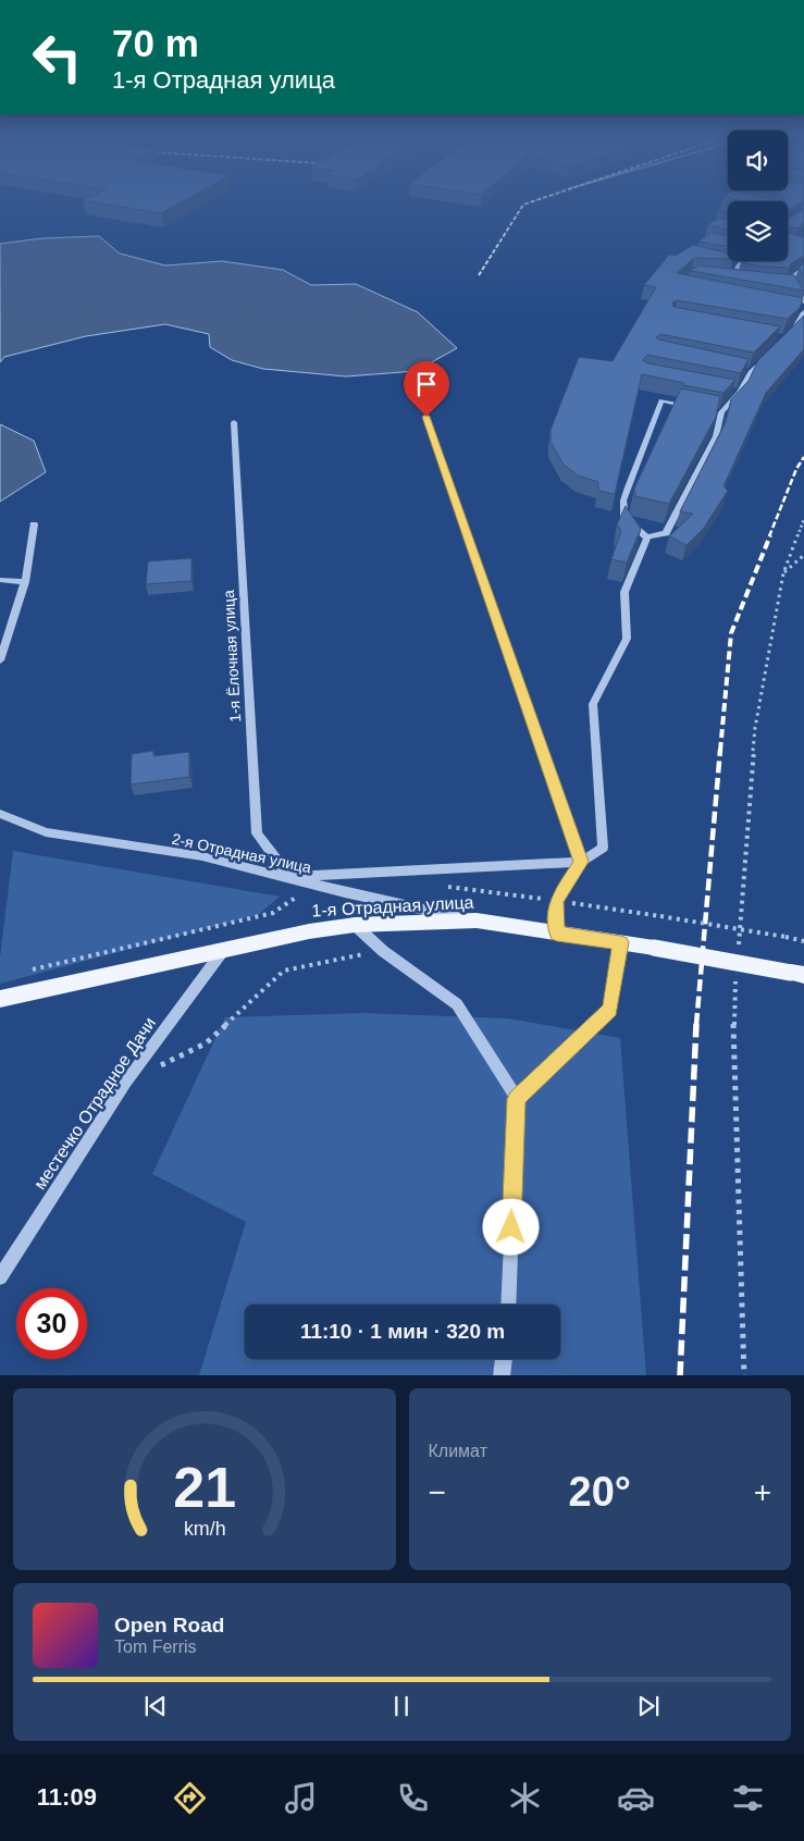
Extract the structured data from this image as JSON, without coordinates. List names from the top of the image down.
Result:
{
  "streets": {
    "main road": ["1-я Отрадная улица"],
    "street": ["1-я Ёлочная улица", "2-я Отрадная улица", "местечко Отрадное Дачи"]
  },
  "crossings": [
    ["1-я Ёлочная улица", "2-я Отрадная улица"],
    ["2-я Отрадная улица", "1-я Отрадная улица"],
    ["1-я Отрадная улица", "местечко Отрадное Дачи"]
  ],
  "page": {
    "turn": ["70 m", "1-я Отрадная улица"],
    "limit": "30",
    "trip": "11:10 · 1 мин · 320 m",
    "tile": "Климат",
    "heat": ["−", "20°", "+"],
    "song": ["Open Road", "Tom Ferris"],
    "tabs": "11:09",
    "gauge": ["21", "km/h"]
  }
}
